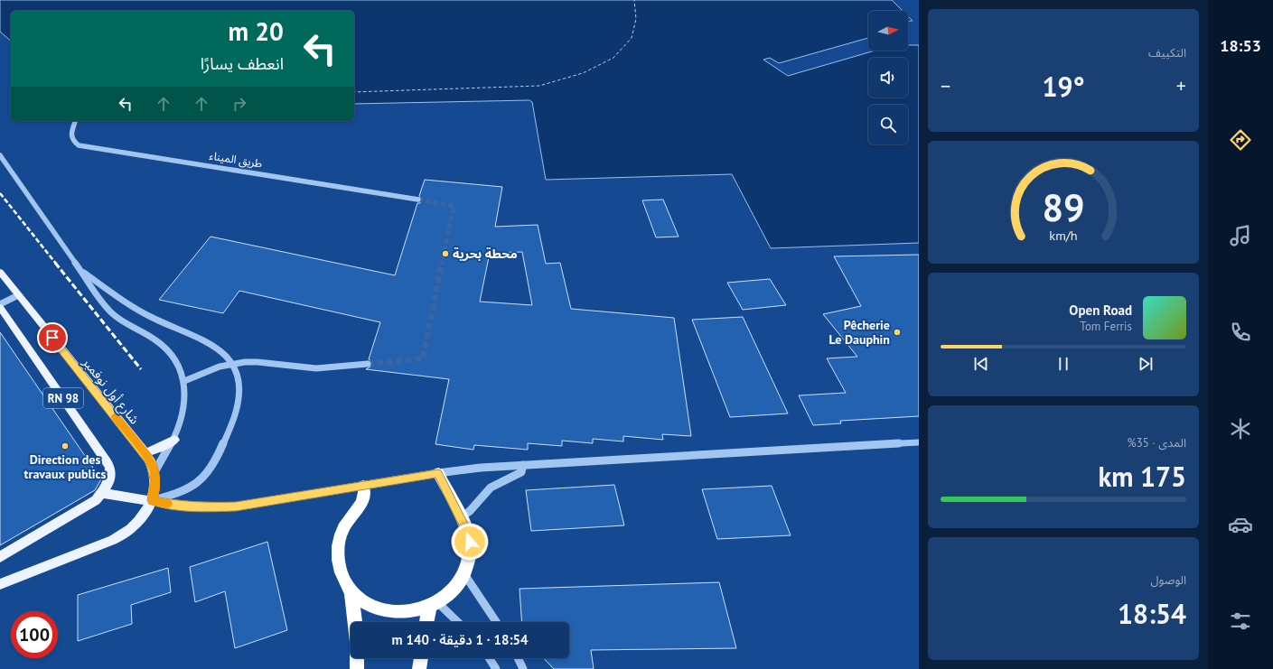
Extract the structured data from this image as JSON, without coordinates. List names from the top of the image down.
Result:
{
  "streets": {
    "main road": ["شارع أول نوفمبر", "RN 98"],
    "street": ["طريق الميناء"]
  },
  "crossings": [
    ["شارع أول نوفمبر", "RN 98"]
  ],
  "places": ["محطة بحرية", "Pêcherie Le Dauphin", "Direction des travaux publics"],
  "north": "right",
  "page": {
    "tabs": "18:53",
    "tile": [
      "التكييف",
      ["المدى · 35%", "175 km"],
      ["الوصول", "18:54"]
    ],
    "turn": ["20 m", "انعطف يسارًا"],
    "heat": ["−", "19°", "+"],
    "song": ["Open Road", "Tom Ferris"],
    "limit": "100",
    "trip": "18:54 · 1 دقيقة · 140 m",
    "gauge": ["89", "km/h"]
  }
}
